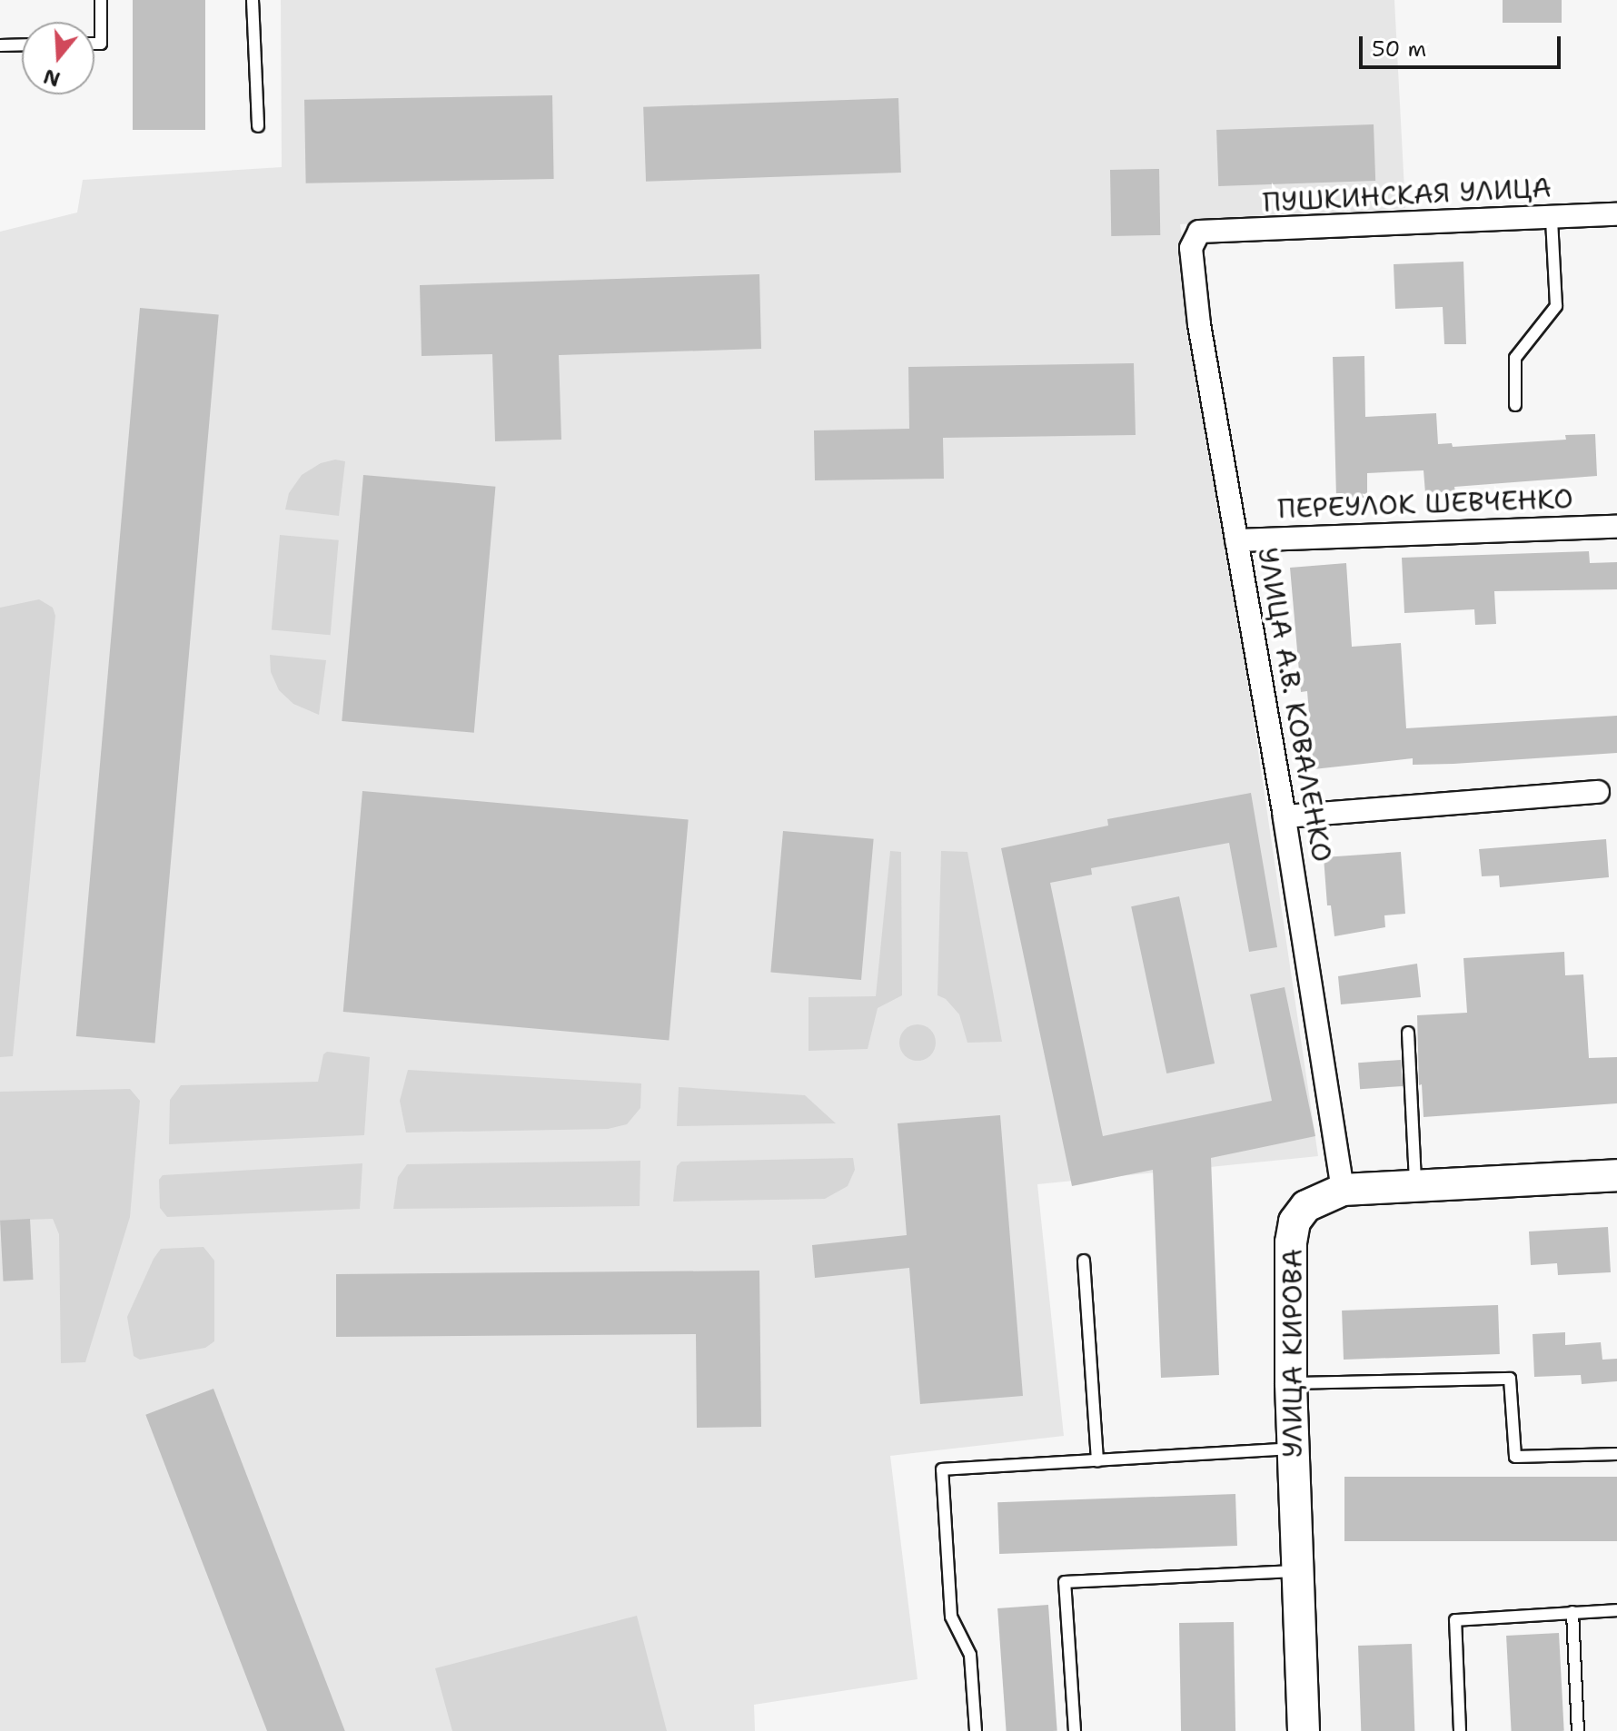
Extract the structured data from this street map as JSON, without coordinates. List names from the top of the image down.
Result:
{
  "streets": {
    "main road": ["УЛИЦА КИРОВА"],
    "street": ["ПУШКИНСКАЯ УЛИЦА", "ПЕРЕУЛОК ШЕВЧЕНКО", "УЛИЦА А.В. КОВАЛЕНКО"]
  },
  "crossings": [
    ["ПУШКИНСКАЯ УЛИЦА", "УЛИЦА А.В. КОВАЛЕНКО"],
    ["ПЕРЕУЛОК ШЕВЧЕНКО", "УЛИЦА А.В. КОВАЛЕНКО"],
    ["УЛИЦА А.В. КОВАЛЕНКО", "УЛИЦА КИРОВА"]
  ],
  "scale_bar": "50 m",
  "north": "bottom"
}
